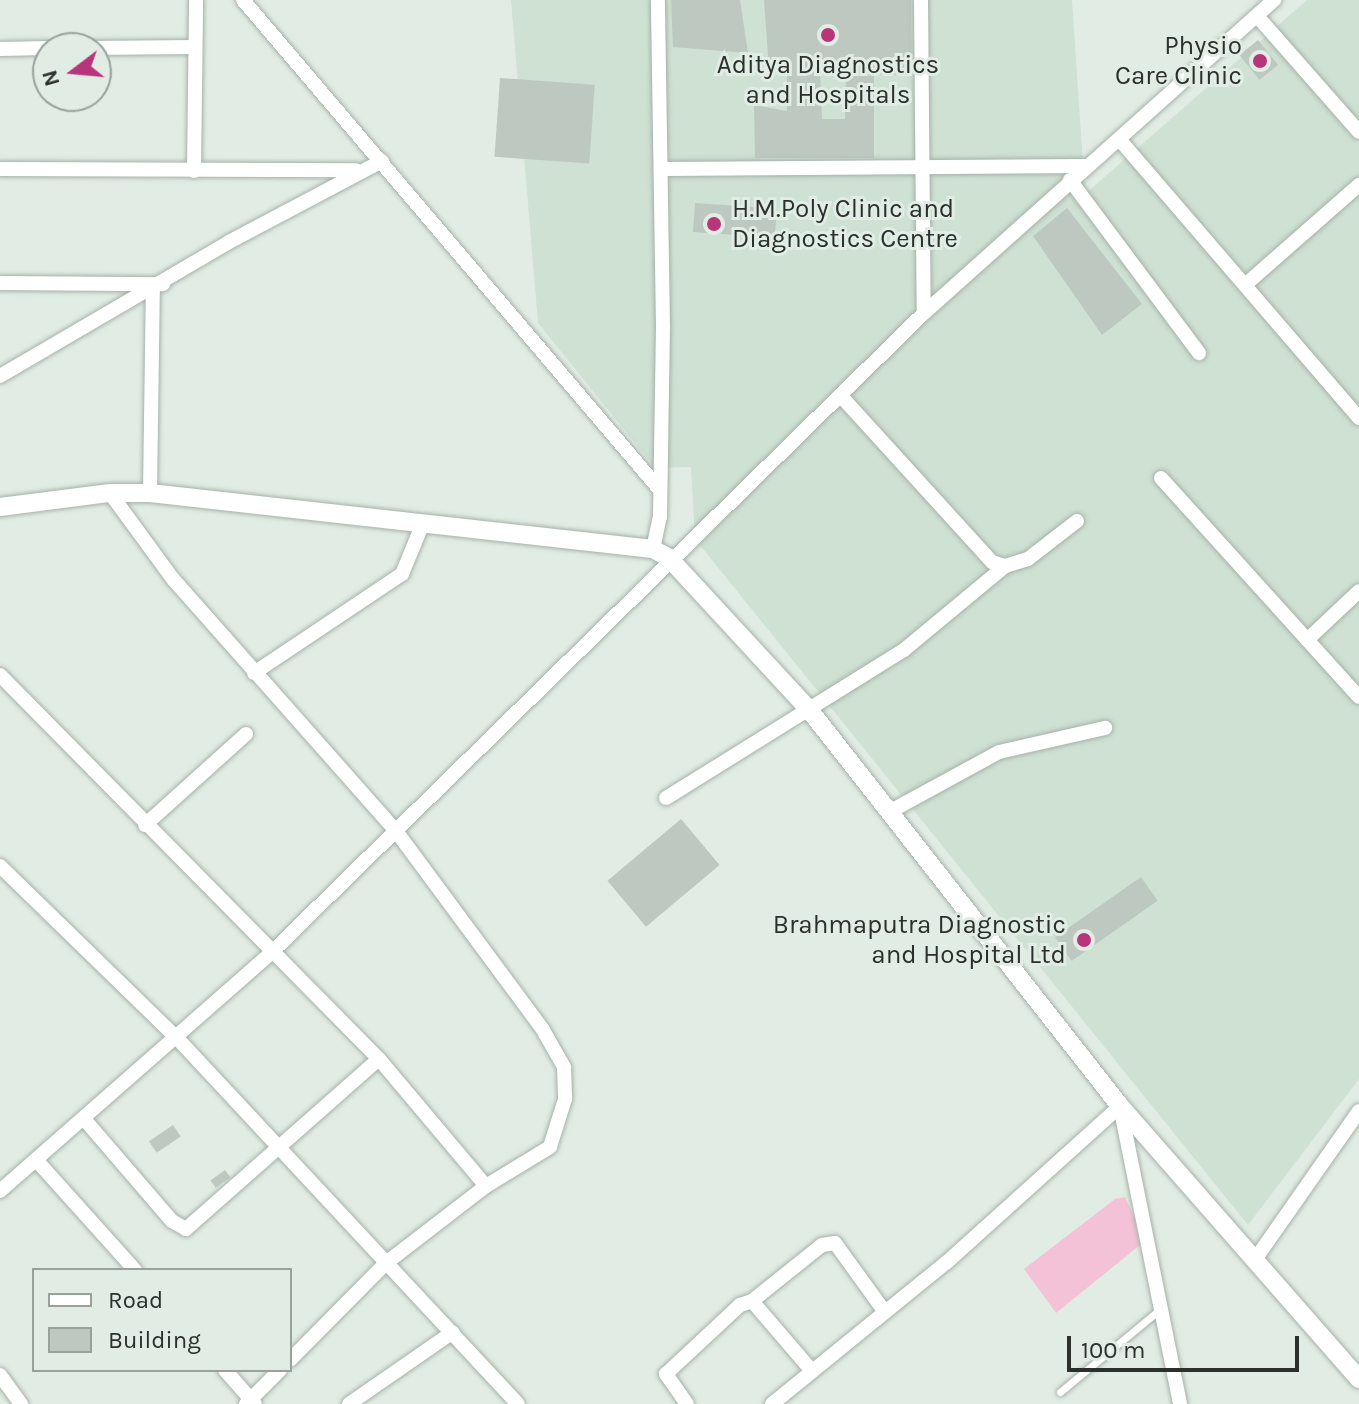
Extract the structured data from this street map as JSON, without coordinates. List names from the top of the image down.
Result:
{
  "places": [
    "Aditya Diagnostics and Hospitals",
    "Physio Care Clinic",
    "H.M.Poly Clinic and Diagnostics Centre",
    "Brahmaputra Diagnostic and Hospital Ltd"
  ],
  "legend": ["Road", "Building"],
  "scale_bar": "100 m",
  "north": "left"
}
